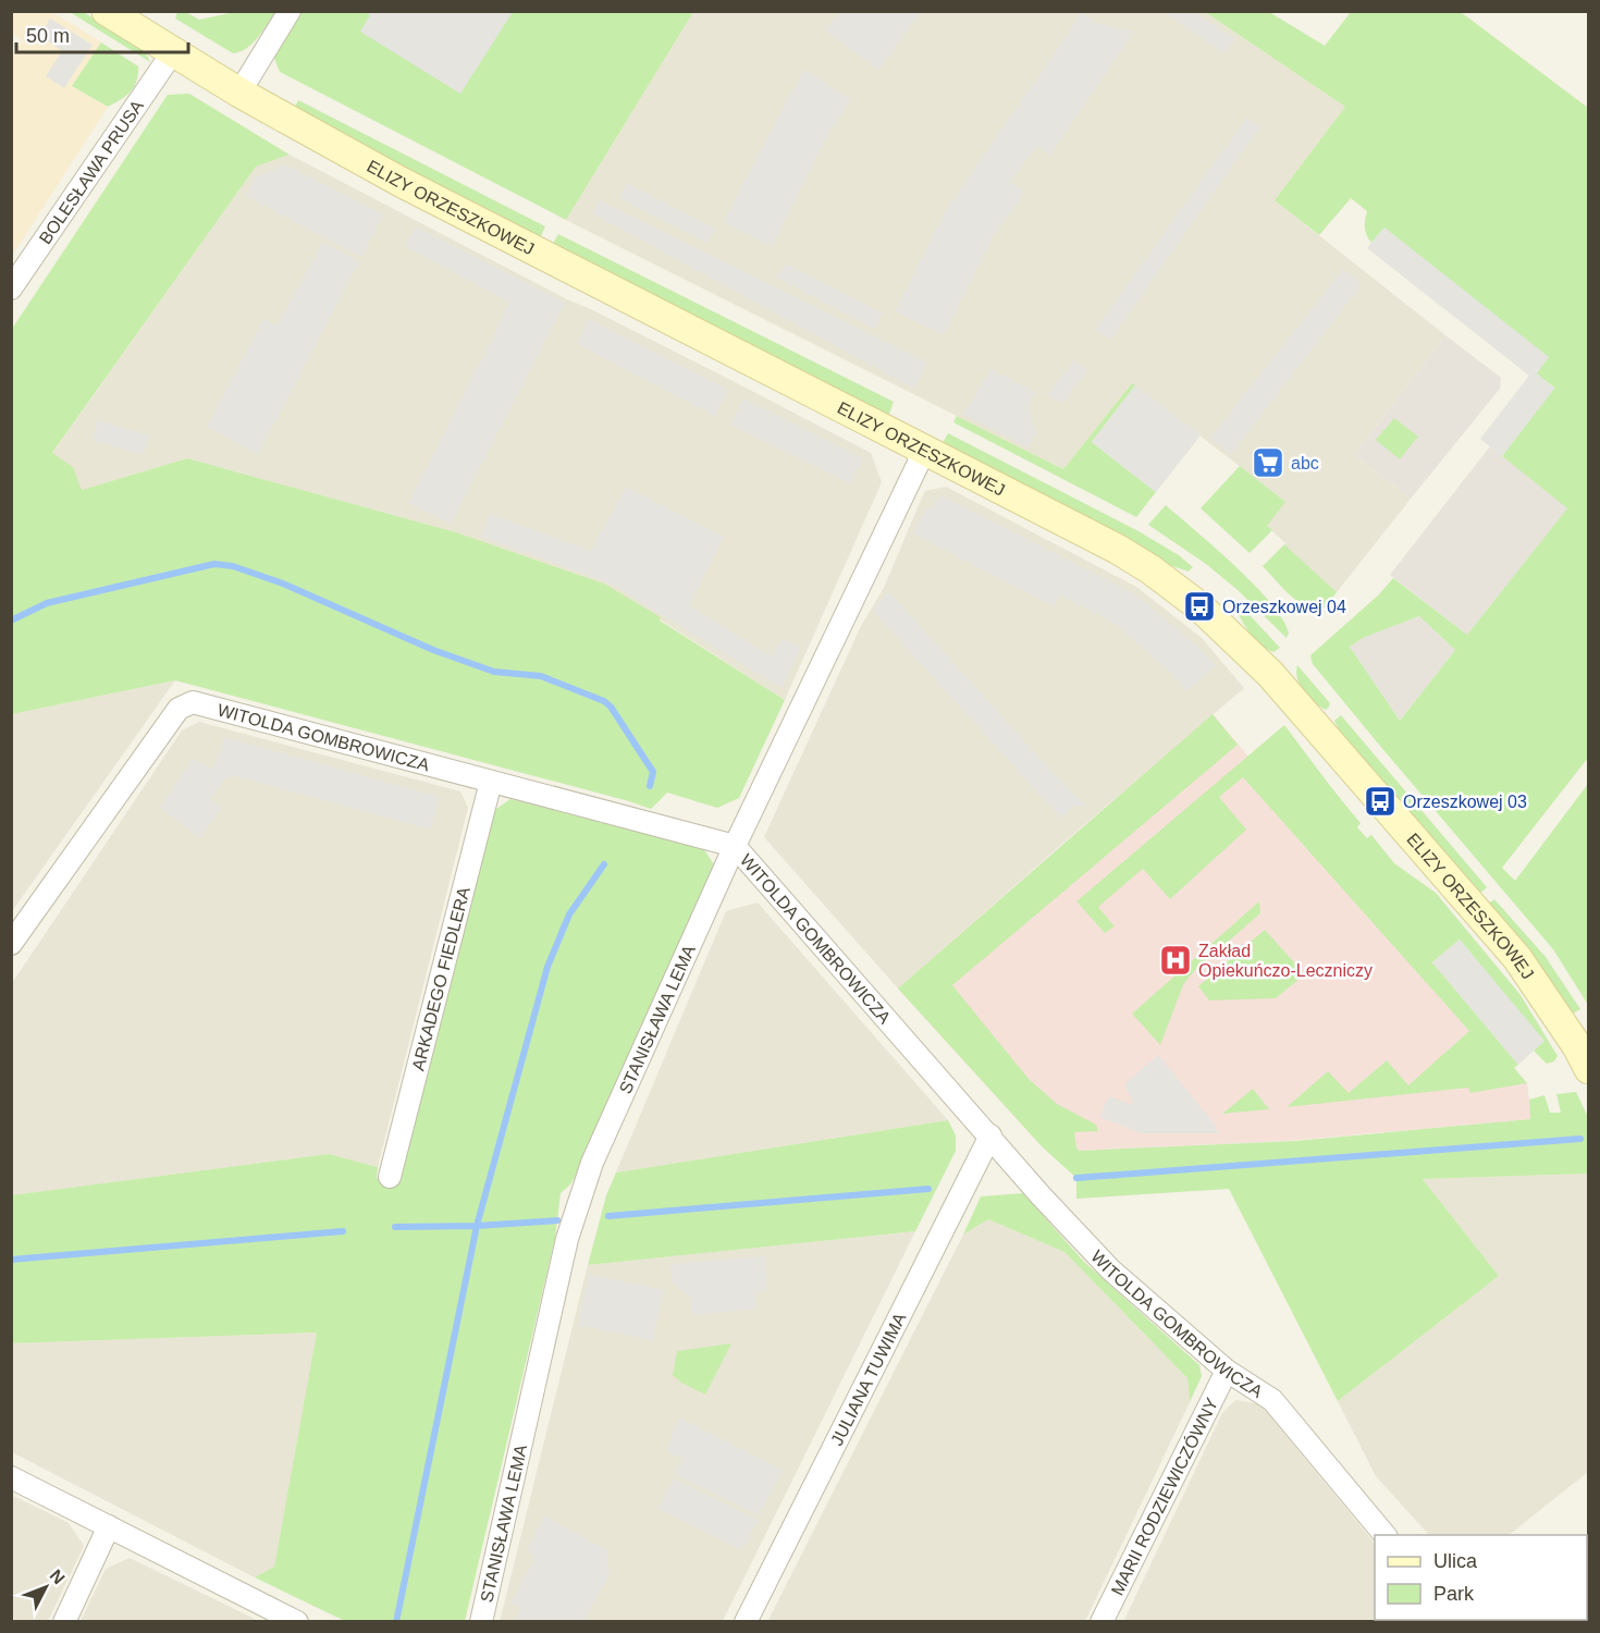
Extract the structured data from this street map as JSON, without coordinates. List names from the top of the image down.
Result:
{
  "streets": {
    "street": [
      "BOLESŁAWA PRUSA",
      "ELIZY ORZESZKOWEJ",
      "WITOLDA GOMBROWICZA",
      "ARKADEGO FIEDLERA",
      "STANISŁAWA LEMA",
      "JULIANA TUWIMA",
      "MARII RODZIEWICZÓWNY"
    ]
  },
  "crossings": [
    ["BOLESŁAWA PRUSA", "ELIZY ORZESZKOWEJ"],
    ["ELIZY ORZESZKOWEJ", "STANISŁAWA LEMA"],
    ["WITOLDA GOMBROWICZA", "ARKADEGO FIEDLERA"],
    ["WITOLDA GOMBROWICZA", "STANISŁAWA LEMA"],
    ["WITOLDA GOMBROWICZA", "JULIANA TUWIMA"],
    ["WITOLDA GOMBROWICZA", "MARII RODZIEWICZÓWNY"]
  ],
  "places": {
    "supermarket": ["abc"],
    "bus stop": ["Orzeszkowej 04", "Orzeszkowej 03"],
    "hospital": ["Zakład Opiekuńczo-Leczniczy"]
  },
  "legend": ["Ulica", "Park"],
  "scale_bar": "50 m",
  "north": "top right"
}
